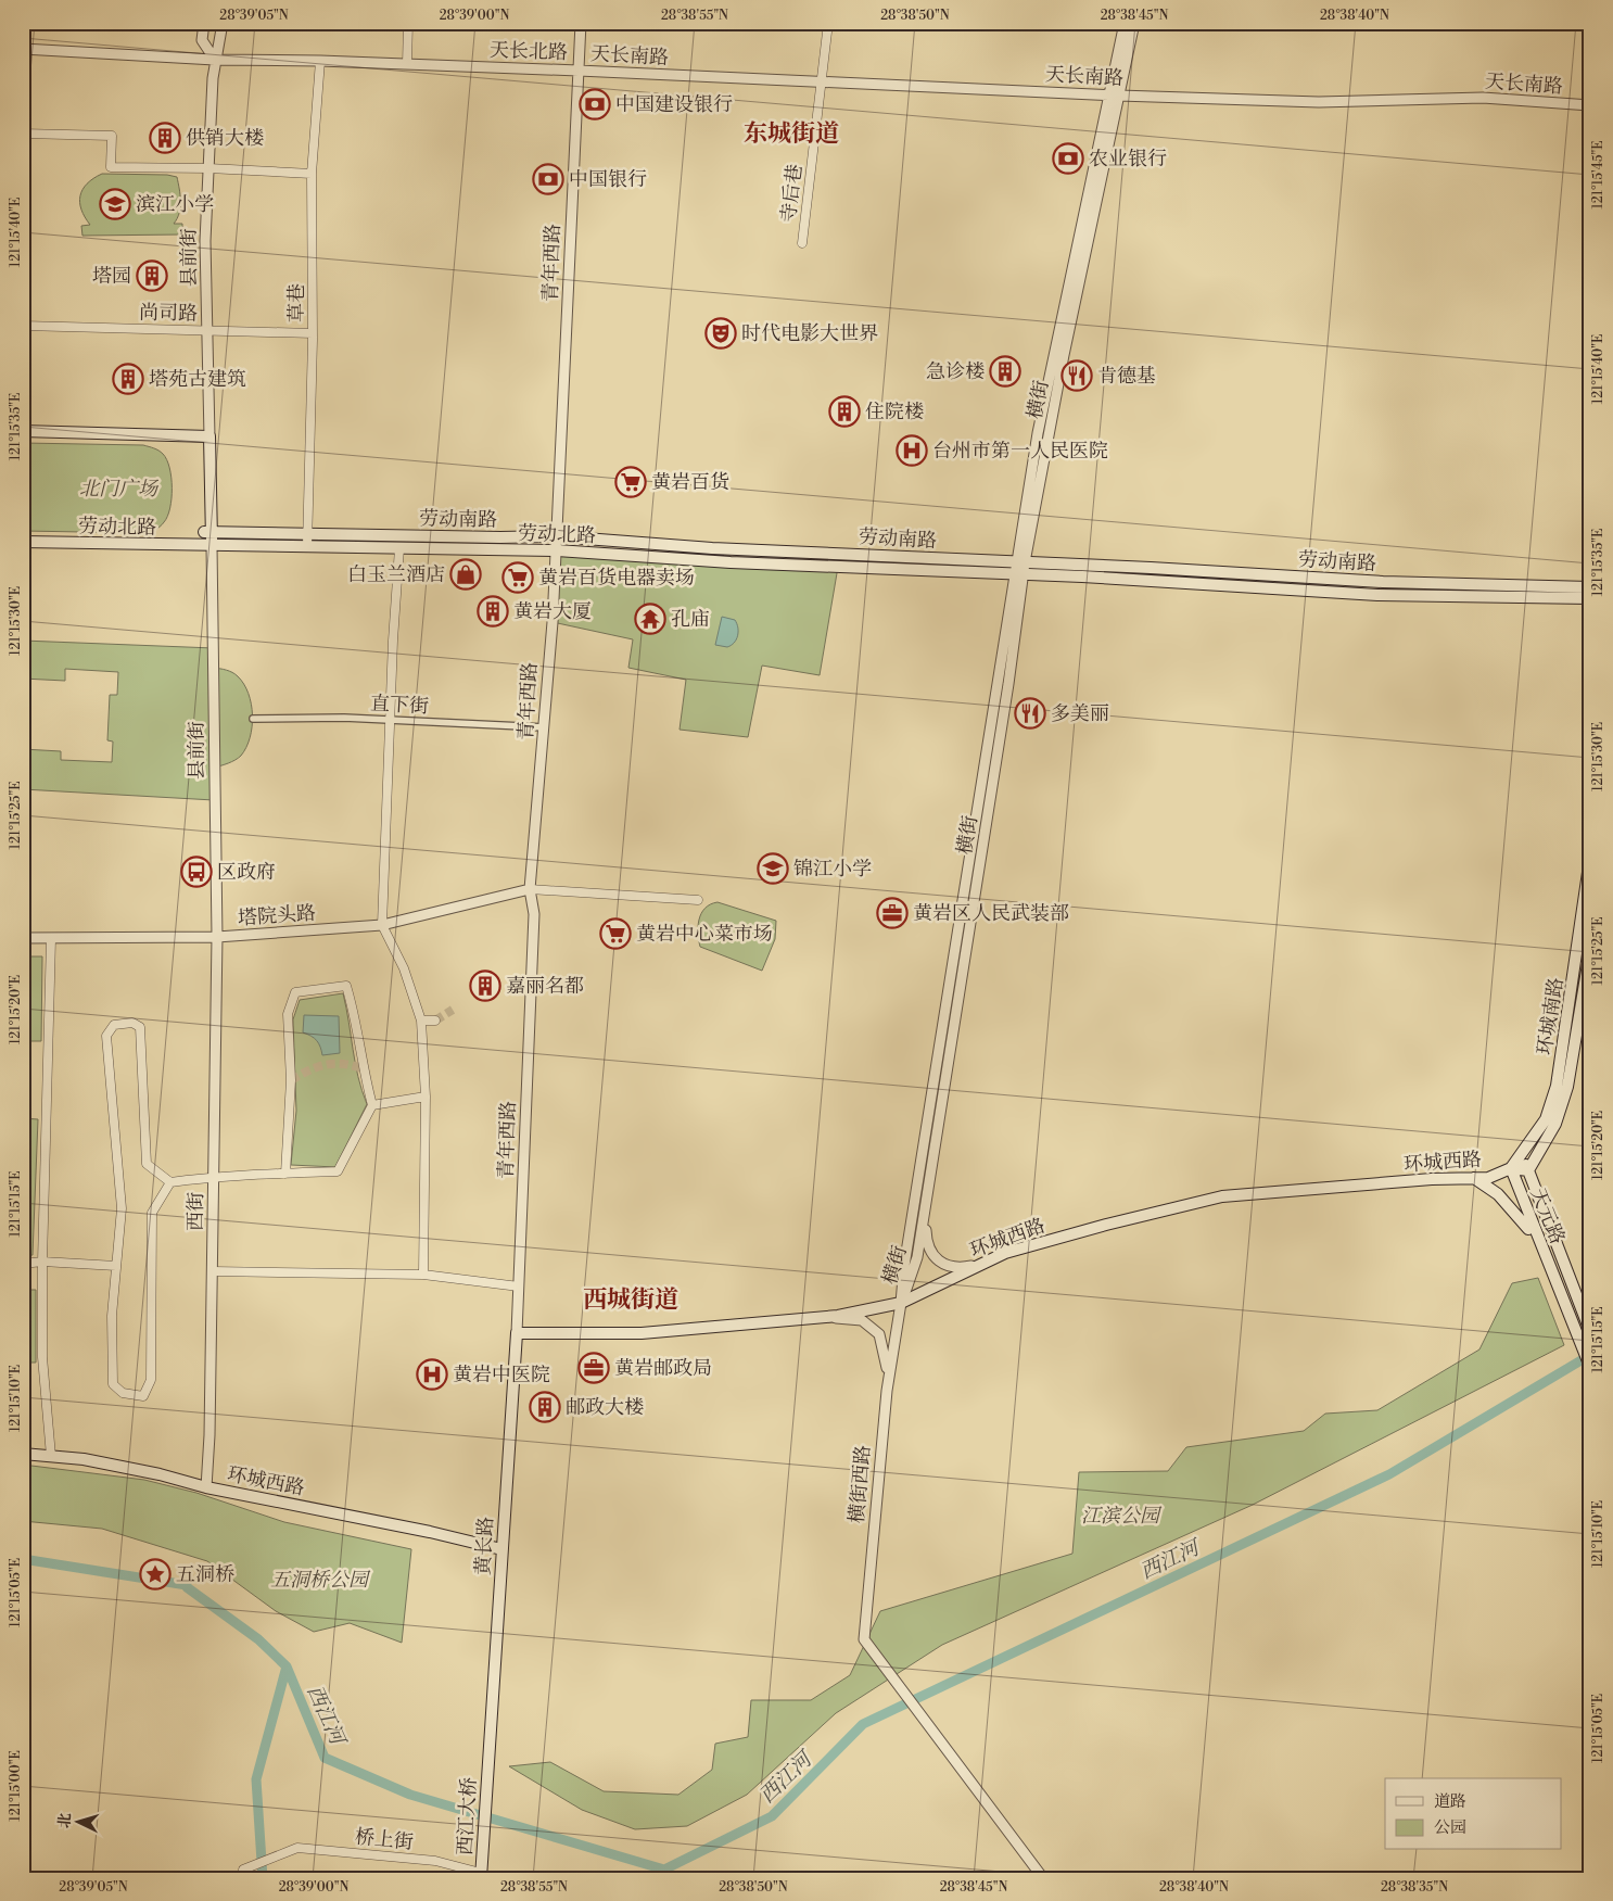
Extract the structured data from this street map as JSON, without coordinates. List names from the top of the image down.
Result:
{
  "streets": {
    "main road": [
      "县前街",
      "劳动南路",
      "劳动北路",
      "环城南路",
      "环城西路",
      "天元路",
      "黄长路",
      "西江大桥"
    ],
    "street": [
      "天长北路",
      "天长南路",
      "寺后巷",
      "青年西路",
      "草巷",
      "尚司路",
      "横街",
      "直下街",
      "塔院头路",
      "西街",
      "横街西路",
      "桥上街"
    ]
  },
  "crossings": [
    ["天长北路", "天长南路"],
    ["天长北路", "县前街"],
    ["天长北路", "青年西路"],
    ["天长北路", "草巷"],
    ["天长南路", "寺后巷"],
    ["天长南路", "青年西路"],
    ["天长南路", "横街"],
    ["县前街", "尚司路"],
    ["县前街", "劳动南路"],
    ["县前街", "劳动北路"],
    ["县前街", "塔院头路"],
    ["县前街", "西街"],
    ["青年西路", "劳动南路"],
    ["青年西路", "劳动北路"],
    ["青年西路", "直下街"],
    ["青年西路", "塔院头路"],
    ["青年西路", "环城西路"],
    ["青年西路", "黄长路"],
    ["草巷", "尚司路"],
    ["草巷", "劳动南路"],
    ["草巷", "劳动北路"],
    ["横街", "劳动南路"],
    ["横街", "劳动北路"],
    ["横街", "环城西路"],
    ["横街", "横街西路"],
    ["劳动南路", "劳动北路"],
    ["塔院头路", "西街"],
    ["环城南路", "环城西路"],
    ["环城南路", "天元路"],
    ["环城西路", "西街"],
    ["环城西路", "天元路"],
    ["环城西路", "横街西路"],
    ["环城西路", "黄长路"],
    ["黄长路", "西江大桥"],
    ["西江大桥", "桥上街"]
  ],
  "districts": ["东城街道", "西城街道"],
  "water": ["西江河"],
  "parks": ["北门广场", "江滨公园", "五洞桥公园"],
  "places": {
    "bank": ["中国建设银行", "农业银行", "中国银行"],
    "building": [
      "供销大楼",
      "塔园",
      "急诊楼",
      "塔苑古建筑",
      "住院楼",
      "黄岩大厦",
      "嘉丽名都",
      "邮政大楼"
    ],
    "school or university": ["滨江小学", "锦江小学"],
    "theatre": ["时代电影大世界"],
    "restaurant": ["肯德基", "多美丽"],
    "hospital": ["台州市第一人民医院", "黄岩中医院"],
    "supermarket": ["黄岩百货", "黄岩百货电器卖场", "黄岩中心菜市场"],
    "shop": ["白玉兰酒店"],
    "temple": ["孔庙"],
    "bus stop": ["区政府"],
    "office": ["黄岩区人民武装部", "黄岩邮政局"],
    "place": ["五洞桥"]
  },
  "legend": ["道路", "公园"],
  "north": "left",
  "coordinates": [
    "28°39'05\"N",
    "28°39'00\"N",
    "28°38'55\"N",
    "28°38'50\"N",
    "28°38'45\"N",
    "28°38'40\"N",
    "121°15'45\"E",
    "121°15'40\"E",
    "121°15'35\"E",
    "121°15'30\"E",
    "121°15'25\"E",
    "121°15'20\"E",
    "121°15'15\"E",
    "121°15'10\"E",
    "121°15'05\"E",
    "121°15'00\"E",
    "28°38'35\"N"
  ]
}
